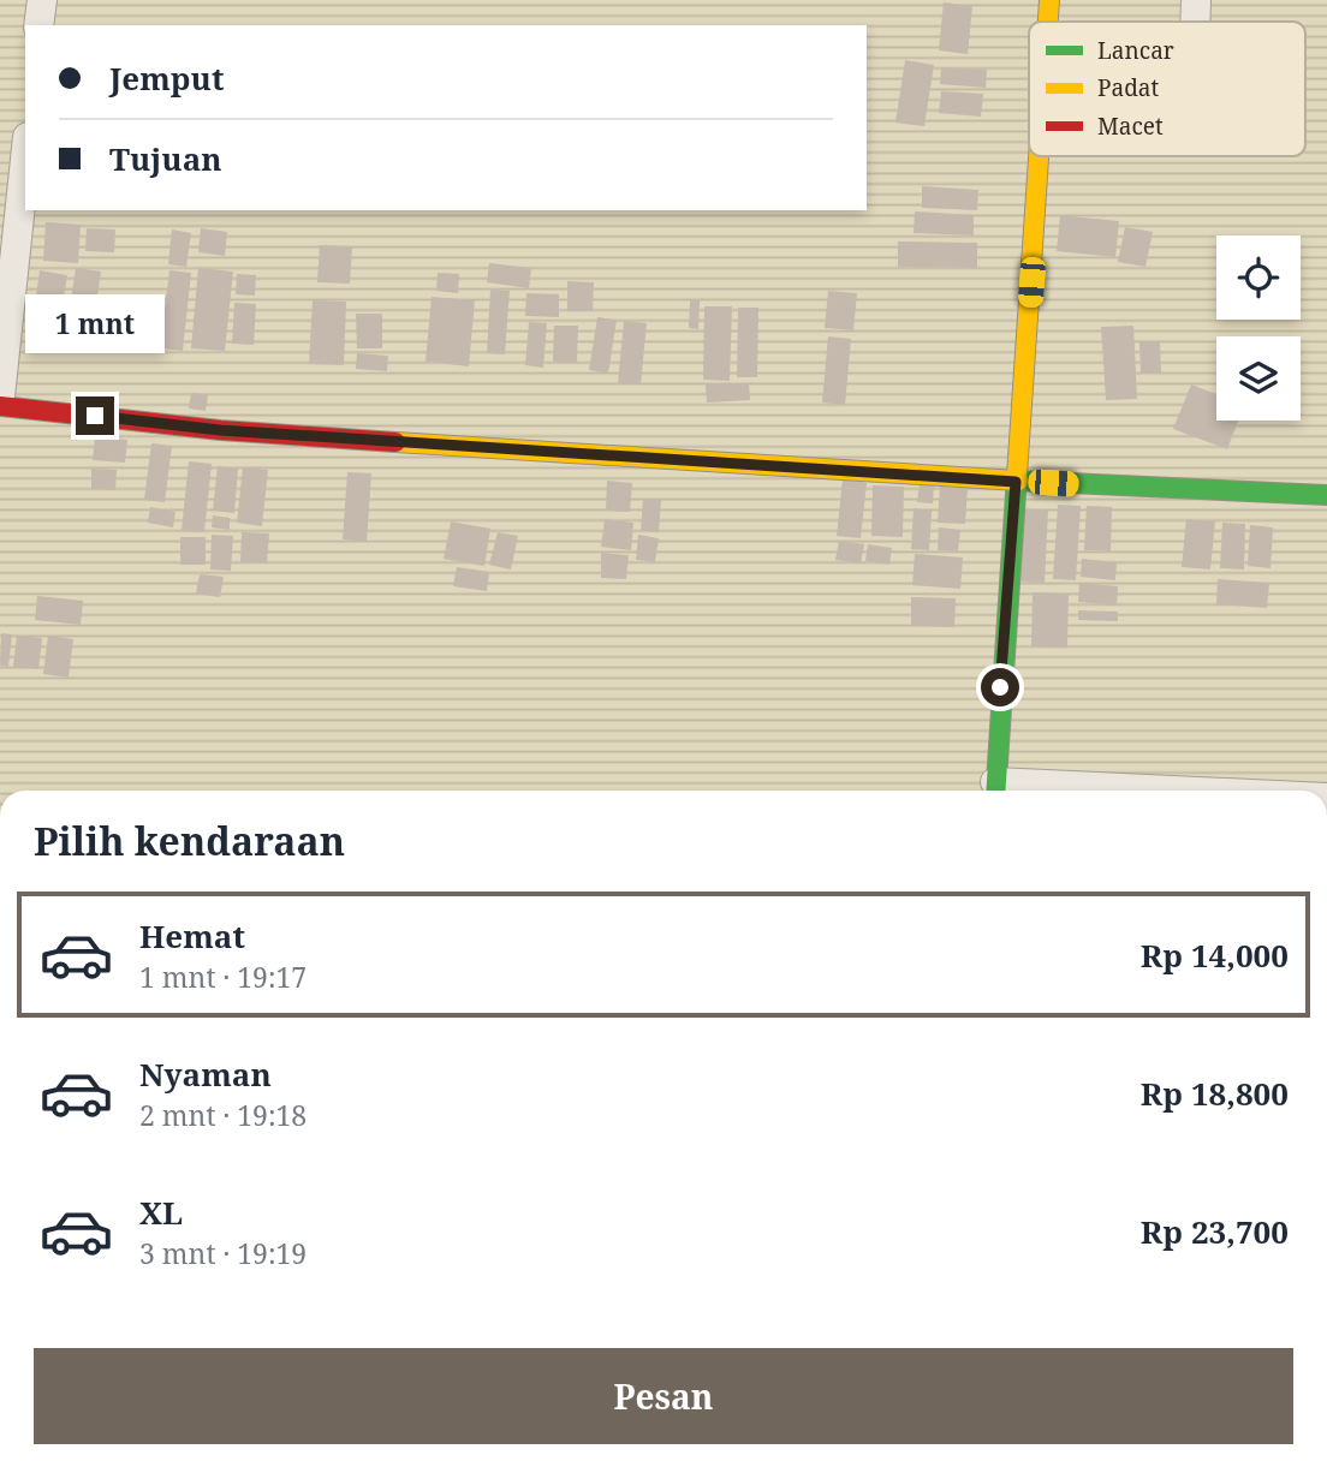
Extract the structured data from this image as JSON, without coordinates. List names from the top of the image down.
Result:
{
  "legend": ["Lancar", "Padat", "Macet"],
  "page": {
    "banner": ["Jemput", "Tujuan"],
    "bubble": "1 mnt",
    "heading": "Pilih kendaraan",
    "list": [
      {
        "name": "Hemat",
        "note": "1 mnt · 19:17",
        "value": "Rp 14,000"
      },
      {
        "name": "Nyaman",
        "note": "2 mnt · 19:18",
        "value": "Rp 18,800"
      },
      {
        "name": "XL",
        "note": "3 mnt · 19:19",
        "value": "Rp 23,700"
      }
    ],
    "buttons": "Pesan"
  }
}
